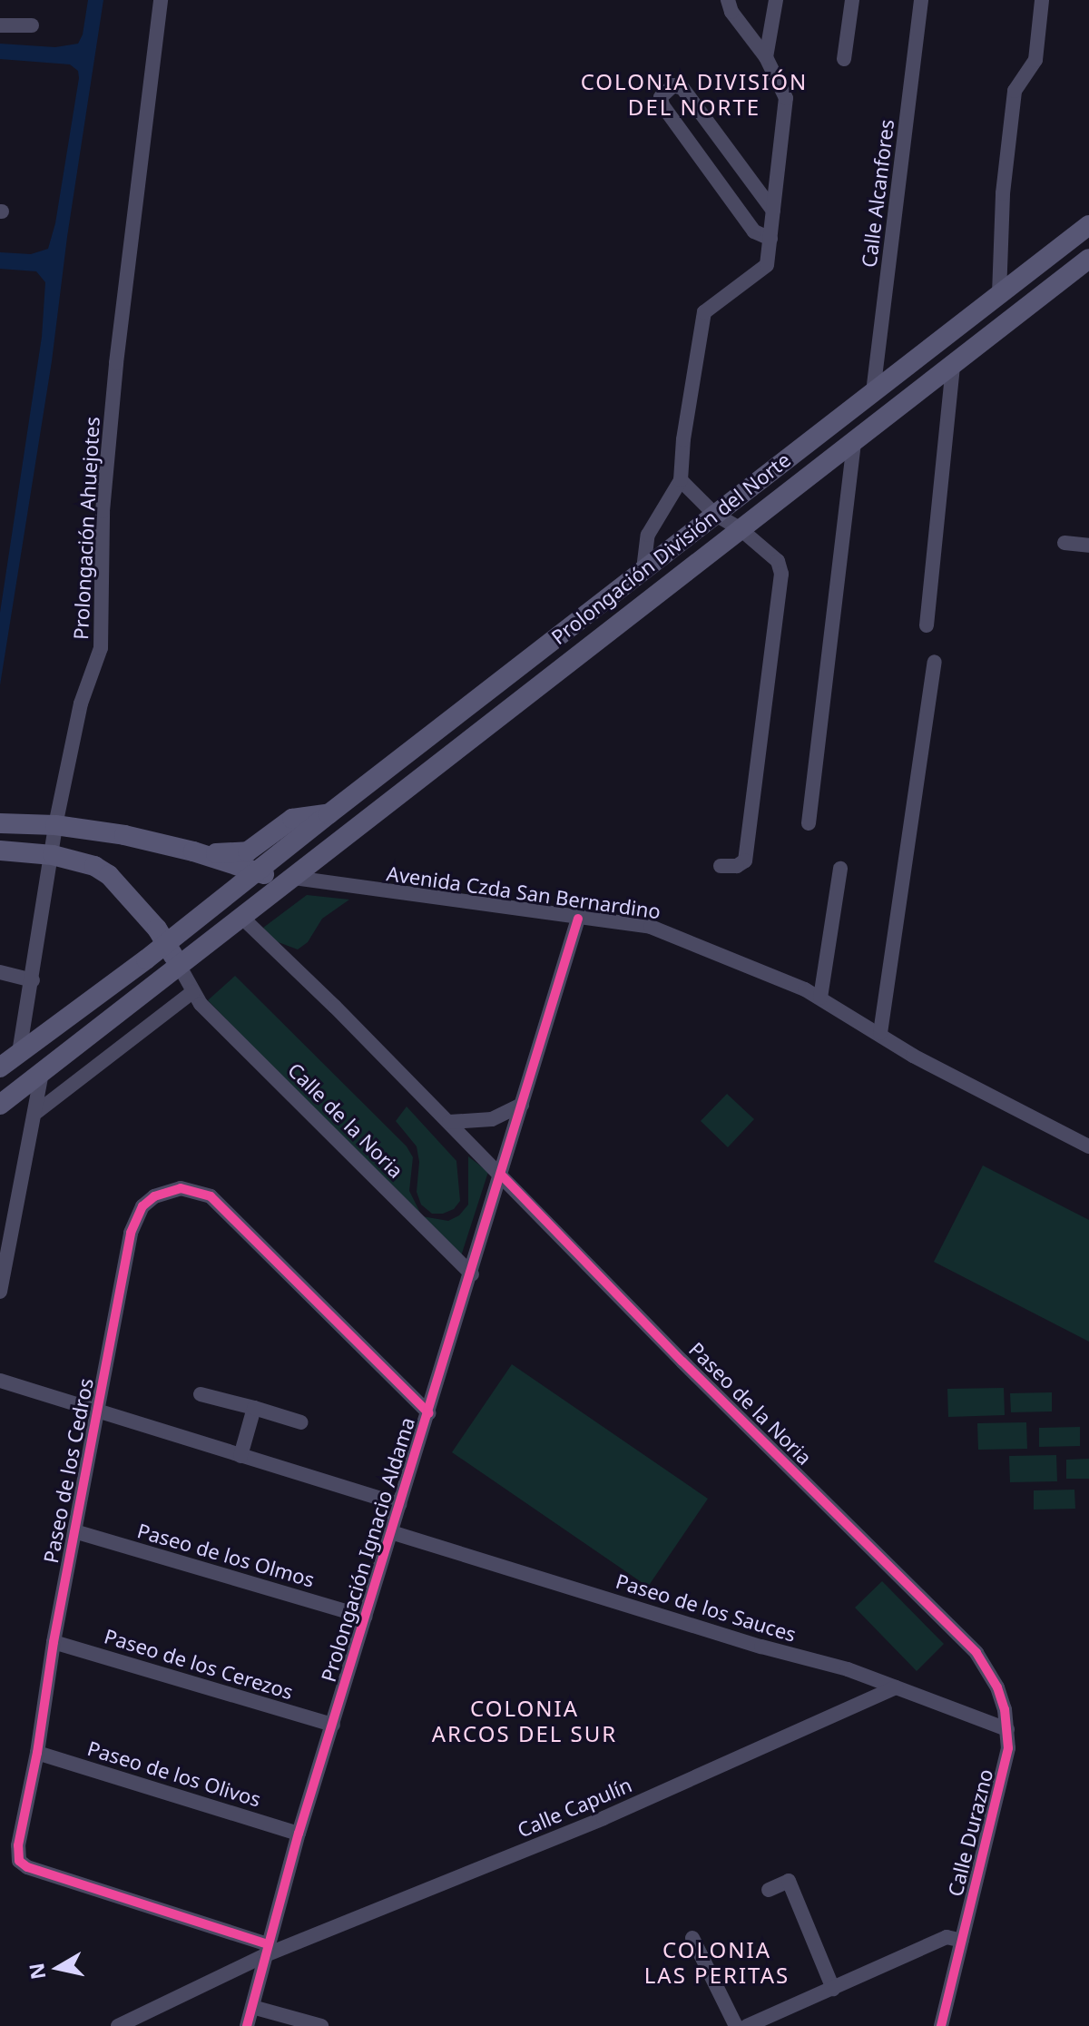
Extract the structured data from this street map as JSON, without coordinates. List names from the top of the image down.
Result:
{
  "streets": {
    "main road": ["Prolongación División del Norte"],
    "street": [
      "Calle Alcanfores",
      "Prolongación Ahuejotes",
      "Avenida Czda San Bernardino",
      "Calle de la Noria",
      "Paseo de la Noria",
      "Paseo de los Cedros",
      "Prolongación Ignacio Aldama",
      "Paseo de los Olmos",
      "Paseo de los Sauces",
      "Paseo de los Cerezos",
      "Paseo de los Olivos",
      "Calle Capulín",
      "Calle Durazno"
    ]
  },
  "crossings": [
    ["Calle Alcanfores", "Prolongación División del Norte"],
    ["Prolongación Ahuejotes", "Prolongación División del Norte"],
    ["Prolongación División del Norte", "Avenida Czda San Bernardino"],
    ["Prolongación División del Norte", "Calle de la Noria"],
    ["Avenida Czda San Bernardino", "Prolongación Ignacio Aldama"],
    ["Calle de la Noria", "Prolongación Ignacio Aldama"],
    ["Paseo de la Noria", "Prolongación Ignacio Aldama"],
    ["Paseo de la Noria", "Calle Durazno"],
    ["Paseo de los Cedros", "Prolongación Ignacio Aldama"],
    ["Paseo de los Cedros", "Paseo de los Olmos"],
    ["Paseo de los Cedros", "Paseo de los Cerezos"],
    ["Paseo de los Cedros", "Paseo de los Olivos"],
    ["Paseo de los Cedros", "Calle Capulín"],
    ["Prolongación Ignacio Aldama", "Paseo de los Olmos"],
    ["Prolongación Ignacio Aldama", "Paseo de los Sauces"],
    ["Prolongación Ignacio Aldama", "Paseo de los Cerezos"],
    ["Prolongación Ignacio Aldama", "Paseo de los Olivos"],
    ["Prolongación Ignacio Aldama", "Calle Capulín"],
    ["Paseo de los Sauces", "Calle Capulín"],
    ["Paseo de los Sauces", "Calle Durazno"]
  ],
  "districts": ["COLONIA DIVISIÓN DEL NORTE", "COLONIA ARCOS DEL SUR", "COLONIA LAS PERITAS"],
  "north": "left"
}
